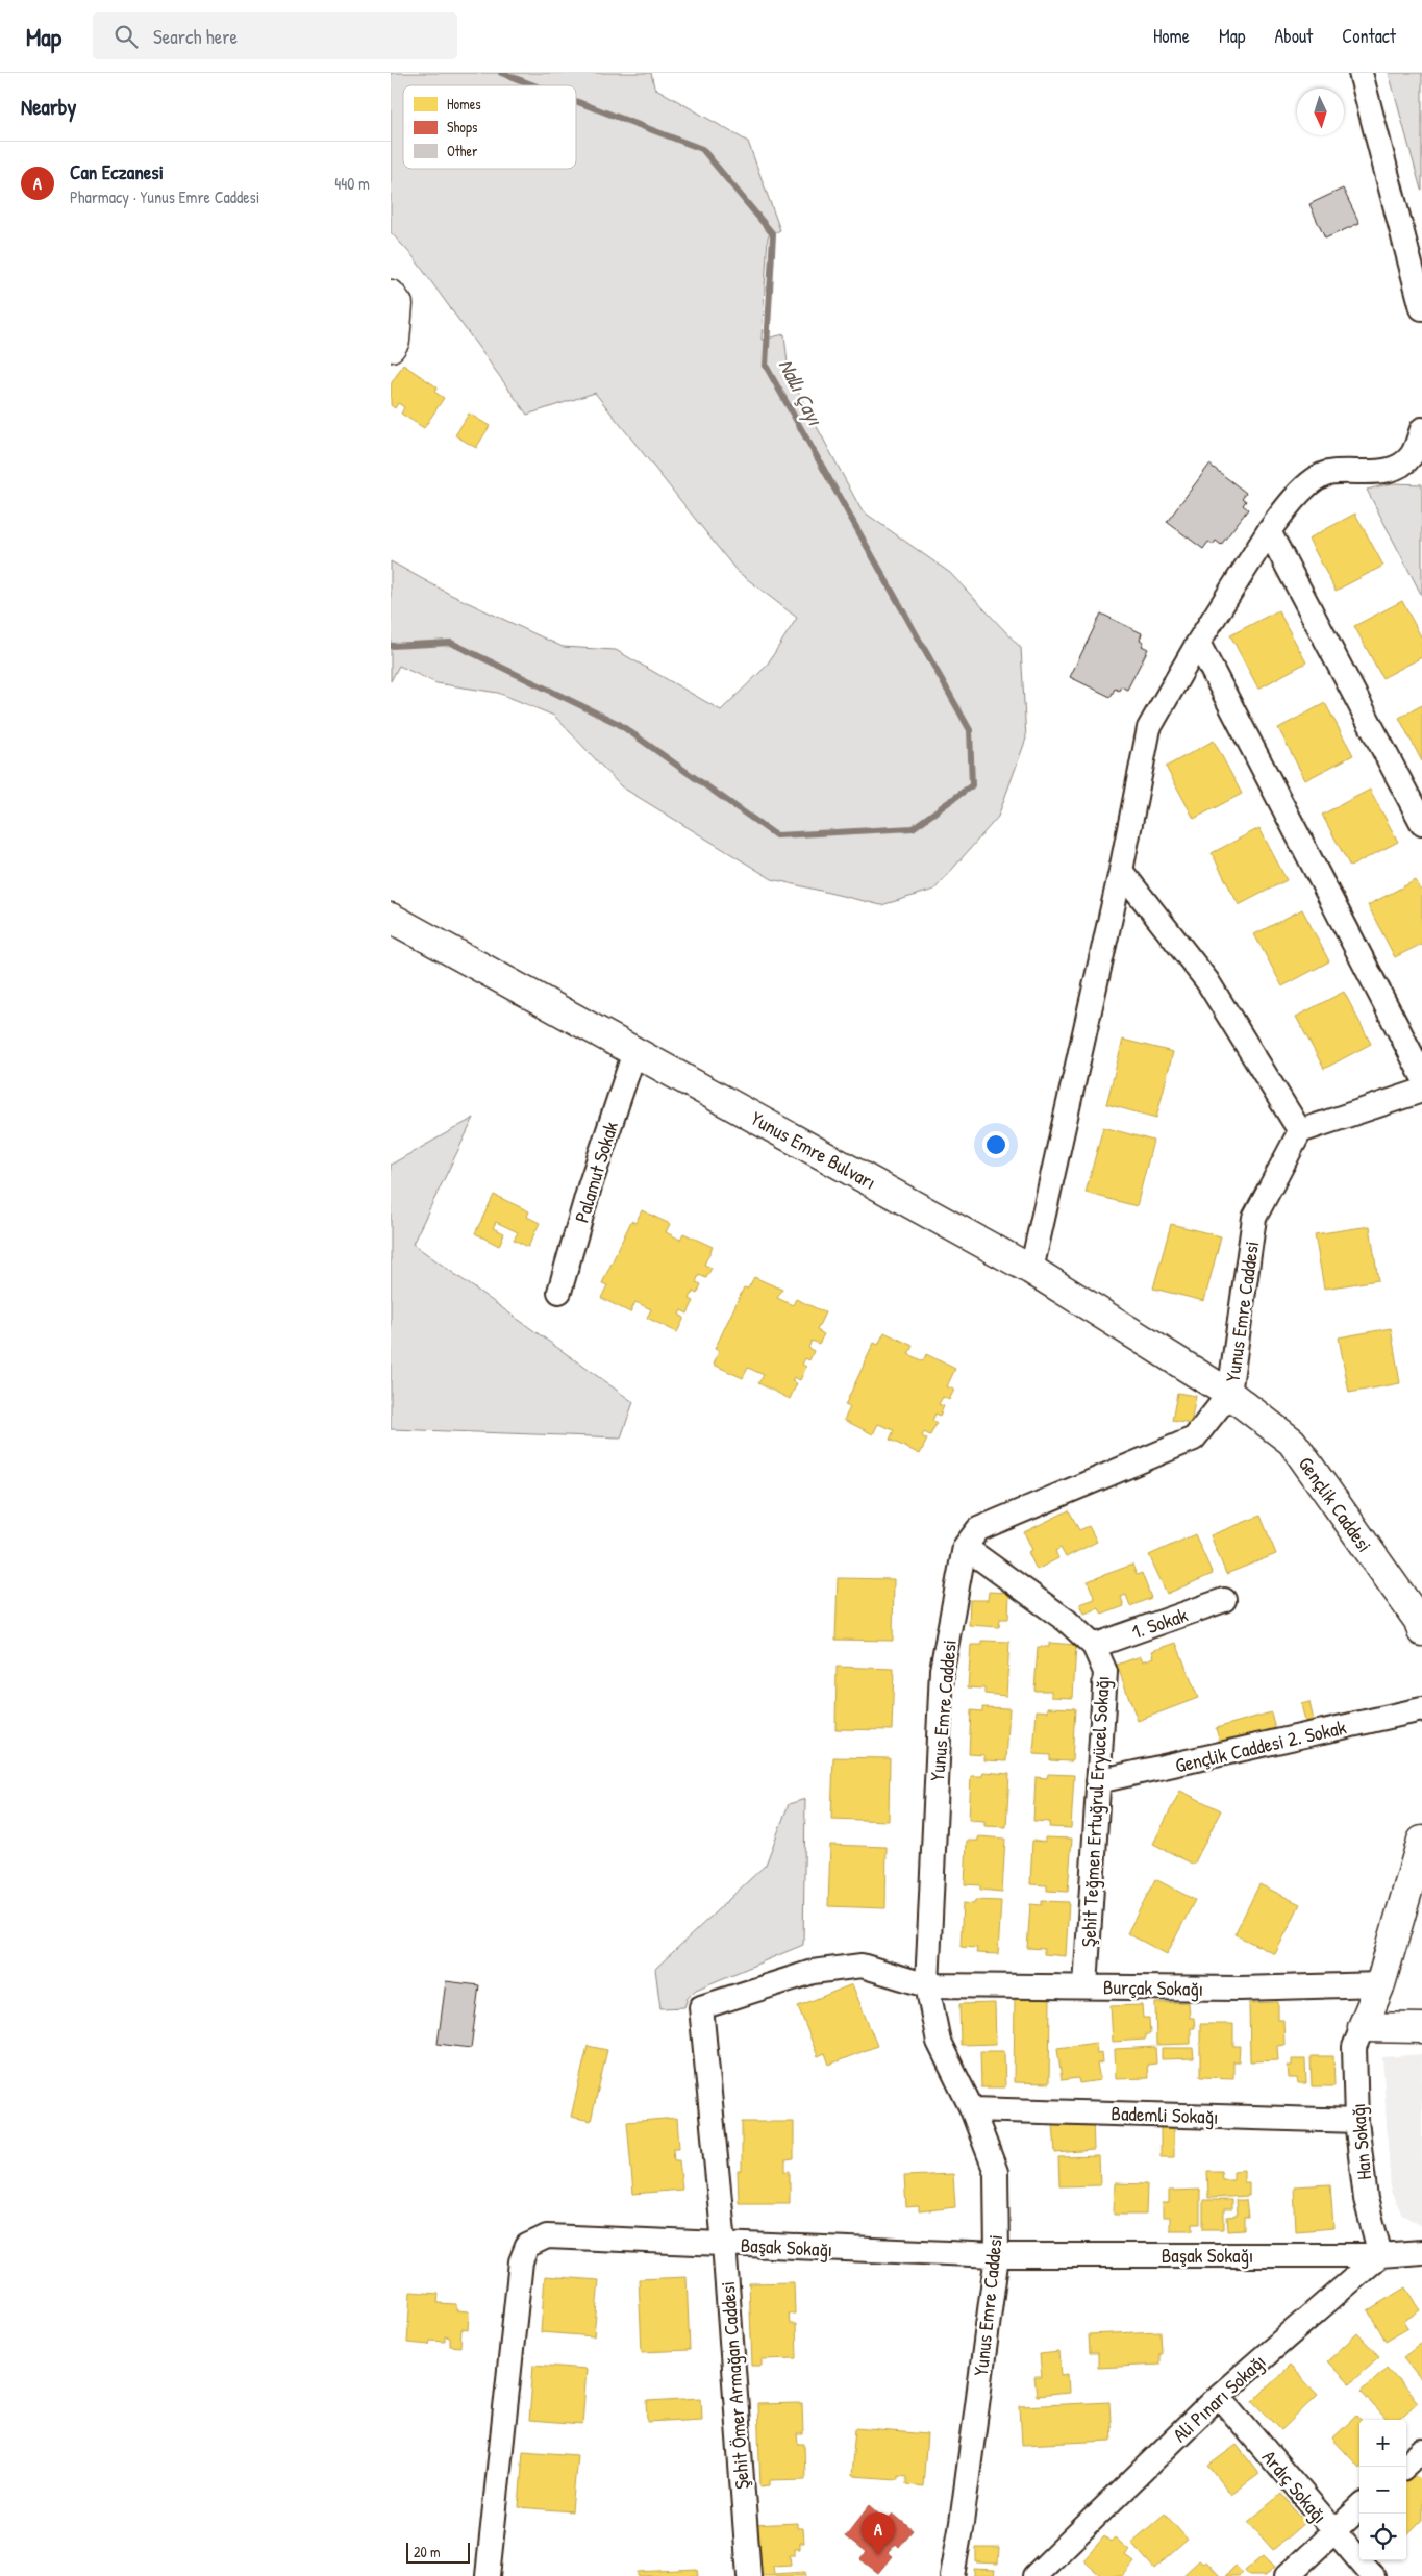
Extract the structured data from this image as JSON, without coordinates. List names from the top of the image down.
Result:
{
  "streets": {
    "street": [
      "Yunus Emre Bulvarı",
      "Palamut Sokak",
      "Yunus Emre Caddesi",
      "Gençlik Caddesi",
      "1. Sokak",
      "Gençlik Caddesi 2. Sokak",
      "Şehit Teğmen Ertuğrul Eryücel Sokağı",
      "Burçak Sokağı",
      "Bademli Sokağı",
      "Han Sokağı",
      "Başak Sokağı",
      "Şehit Ömer Armağan Caddesi",
      "Ali Pınarı Sokağı",
      "Ardıç Sokağı"
    ]
  },
  "crossings": [
    ["Yunus Emre Bulvarı", "Palamut Sokak"],
    ["Yunus Emre Bulvarı", "Yunus Emre Caddesi"],
    ["Yunus Emre Bulvarı", "Gençlik Caddesi"],
    ["Yunus Emre Caddesi", "Gençlik Caddesi"],
    ["Yunus Emre Caddesi", "Şehit Teğmen Ertuğrul Eryücel Sokağı"],
    ["Yunus Emre Caddesi", "Burçak Sokağı"],
    ["Yunus Emre Caddesi", "Bademli Sokağı"],
    ["Yunus Emre Caddesi", "Başak Sokağı"],
    ["1. Sokak", "Şehit Teğmen Ertuğrul Eryücel Sokağı"],
    ["Gençlik Caddesi 2. Sokak", "Şehit Teğmen Ertuğrul Eryücel Sokağı"],
    ["Şehit Teğmen Ertuğrul Eryücel Sokağı", "Burçak Sokağı"],
    ["Burçak Sokağı", "Şehit Ömer Armağan Caddesi"],
    ["Bademli Sokağı", "Han Sokağı"],
    ["Han Sokağı", "Başak Sokağı"],
    ["Han Sokağı", "Ali Pınarı Sokağı"],
    ["Başak Sokağı", "Şehit Ömer Armağan Caddesi"],
    ["Başak Sokağı", "Ali Pınarı Sokağı"],
    ["Ali Pınarı Sokağı", "Ardıç Sokağı"]
  ],
  "water": ["Nallı Çayı"],
  "legend": ["Homes", "Shops", "Other"],
  "scale_bar": "20 m",
  "north": "bottom",
  "page": {
    "header": "Map",
    "search": "Search here",
    "nav": [
      "Home",
      "Map",
      "About",
      "Contact"
    ],
    "heading": "Nearby",
    "list": [
      {
        "mark": "A",
        "name": "Can Eczanesi",
        "note": "Pharmacy · Yunus Emre Caddesi",
        "value": "440 m"
      }
    ],
    "map_buttons": ["+", "−"],
    "pins": "A",
    "scale": "20 m"
  }
}
